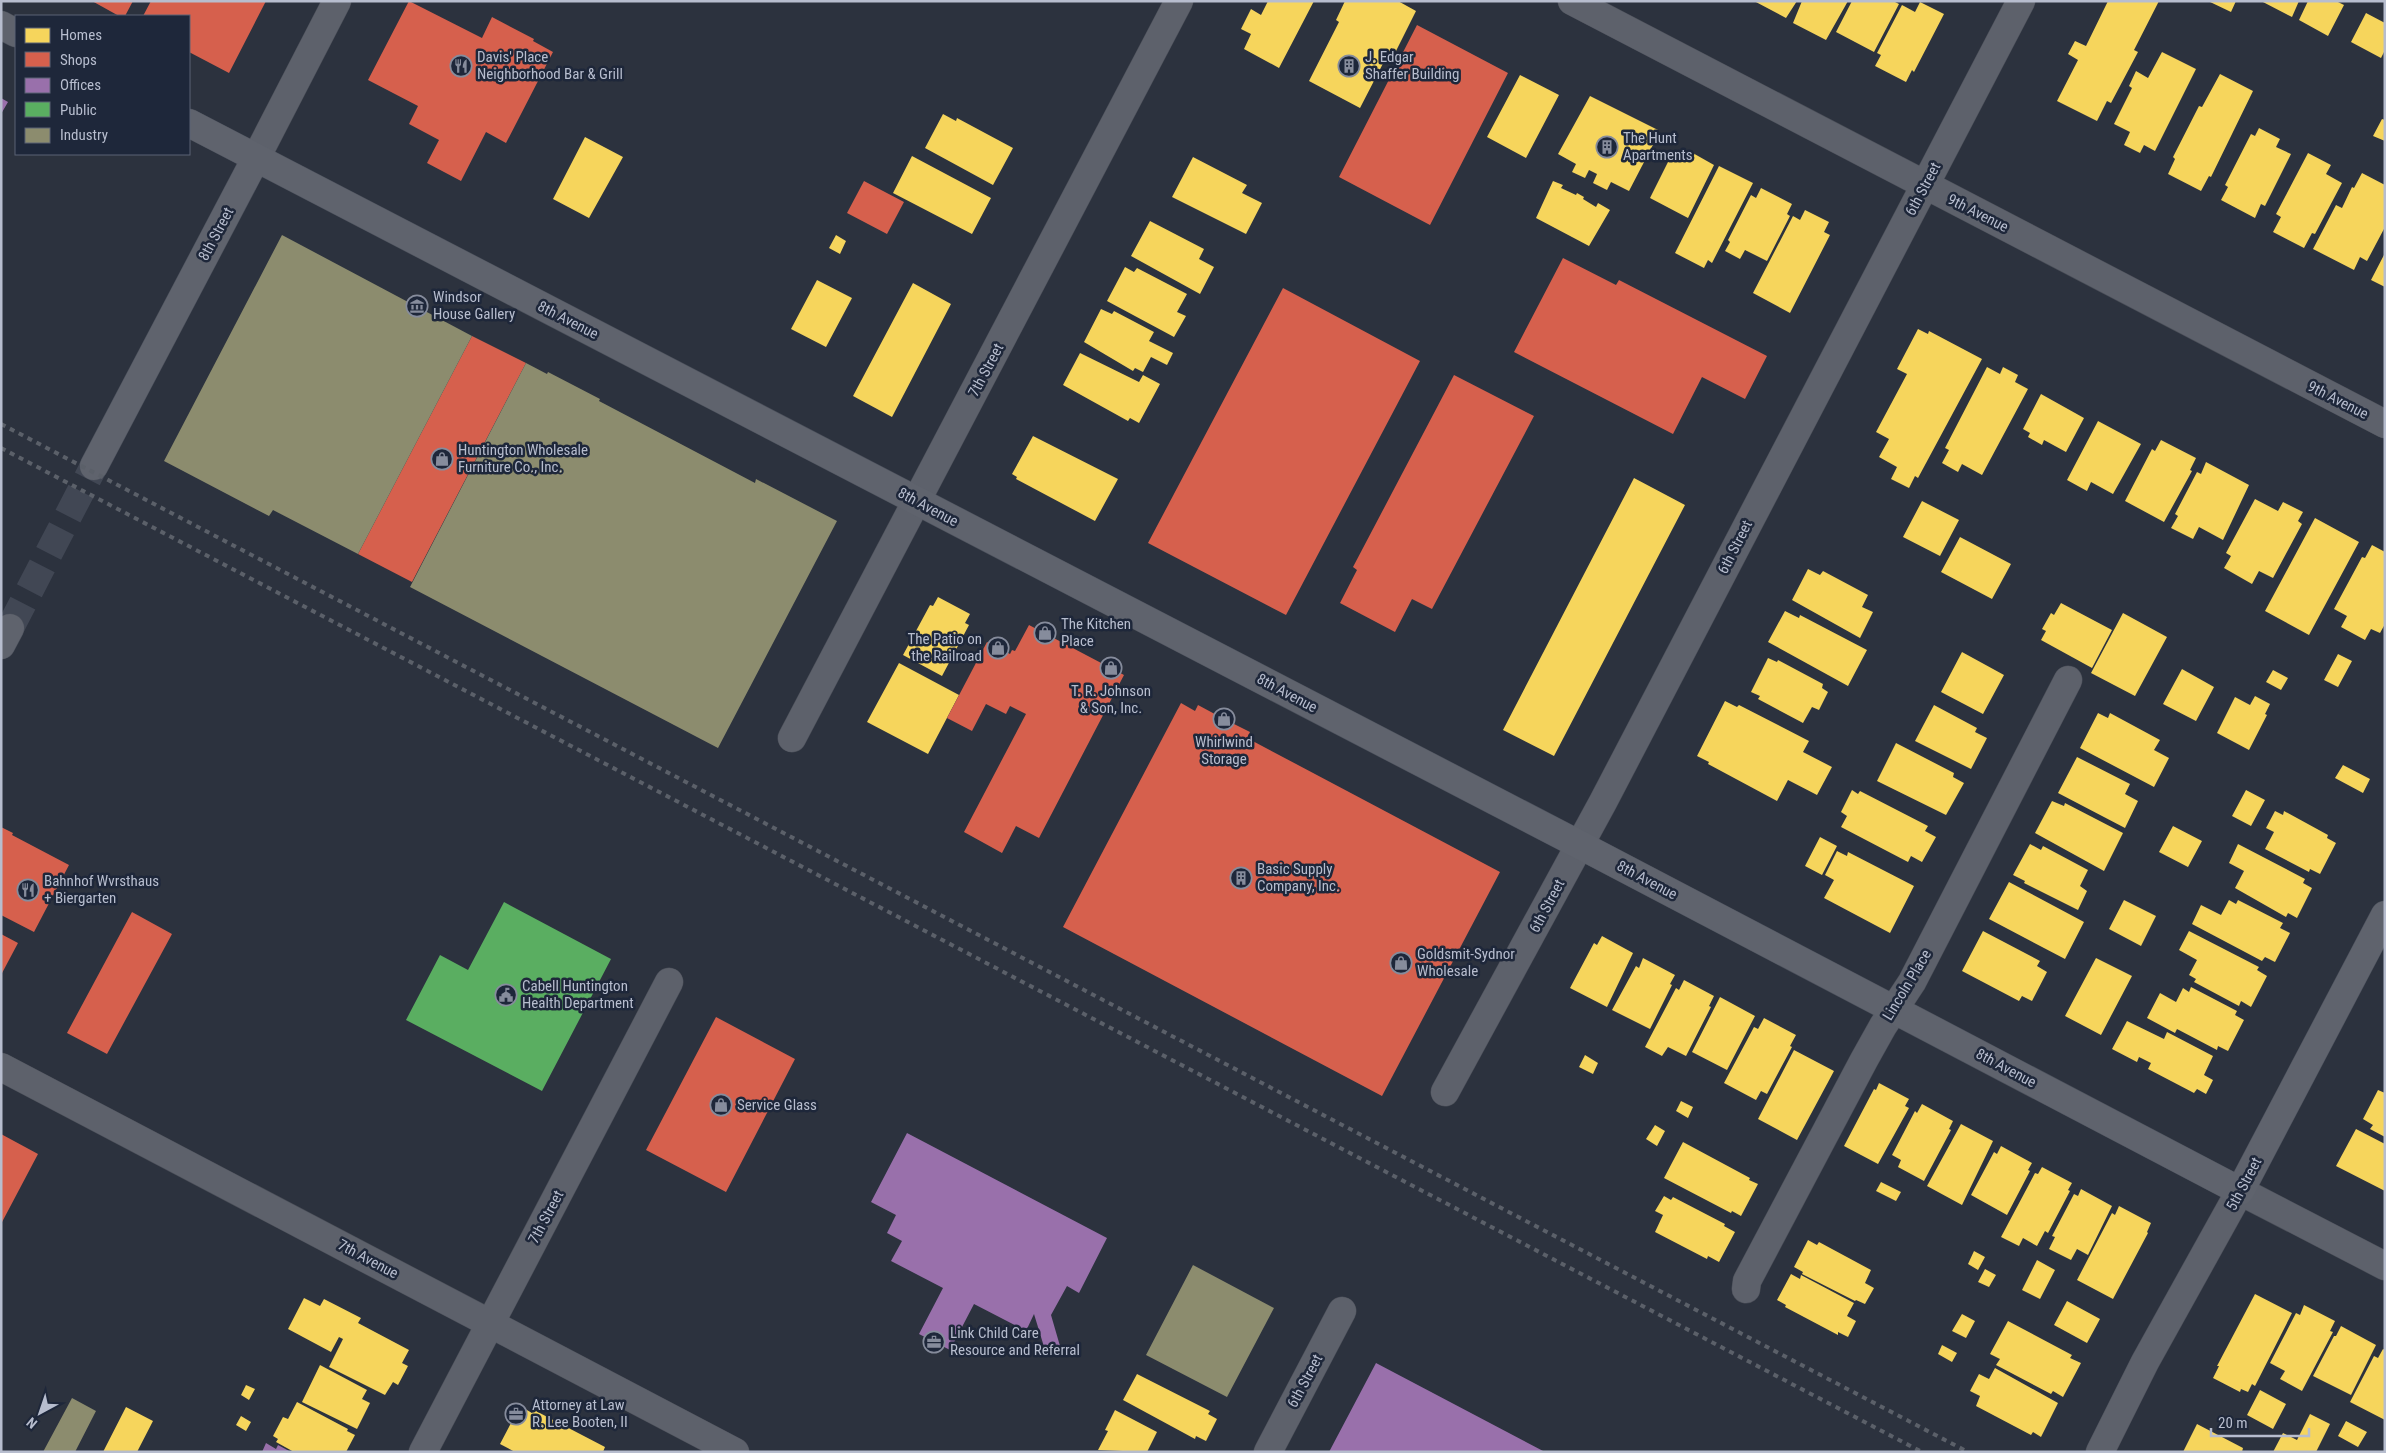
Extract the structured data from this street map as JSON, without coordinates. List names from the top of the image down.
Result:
{
  "streets": {
    "main road": ["8th Street", "8th Avenue", "5th Street"],
    "street": [
      "6th Street",
      "9th Avenue",
      "7th Street",
      "Lincoln Place",
      "7th Avenue"
    ]
  },
  "crossings": [
    ["6th Street", "9th Avenue"],
    ["6th Street", "8th Avenue"],
    ["8th Street", "8th Avenue"],
    ["8th Avenue", "7th Street"],
    ["8th Avenue", "Lincoln Place"],
    ["8th Avenue", "5th Street"],
    ["7th Street", "7th Avenue"]
  ],
  "places": {
    "restaurant": ["Davis' Place Neighborhood Bar & Grill", "Bahnhof Wvrsthaus + Biergarten"],
    "building": ["J. Edgar Shaffer Building", "The Hunt Apartments", "Basic Supply Company, Inc."],
    "museum": ["Windsor House Gallery"],
    "shop": [
      "Huntington Wholesale Furniture Co., Inc.",
      "The Kitchen Place",
      "The Patio on the Railroad",
      "T. R. Johnson & Son, Inc.",
      "Whirlwind Storage",
      "Goldsmit-Sydnor Wholesale",
      "Service Glass"
    ],
    "public building": ["Cabell Huntington Health Department"],
    "office": ["Link Child Care Resource and Referral", "Attorney at Law R. Lee Booten, II"]
  },
  "legend": [
    "Homes",
    "Shops",
    "Offices",
    "Public",
    "Industry"
  ],
  "scale_bar": "20 m",
  "north": "bottom left"
}
